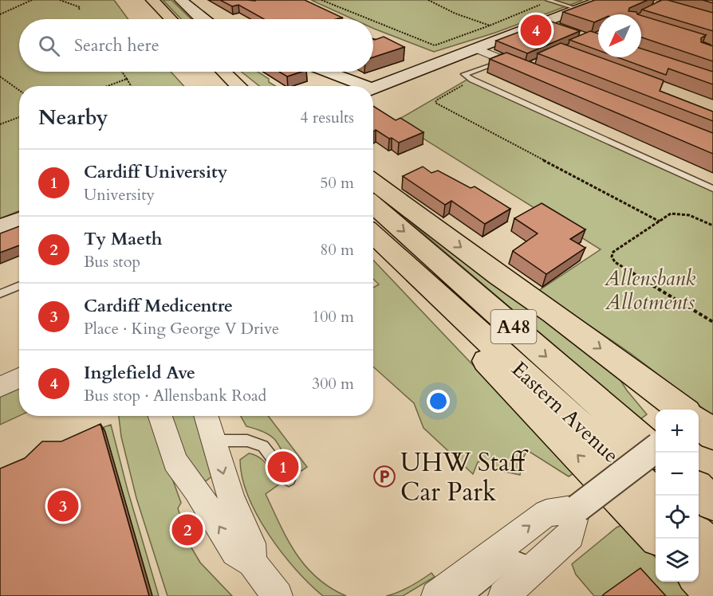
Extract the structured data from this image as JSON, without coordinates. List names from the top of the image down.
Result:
{
  "streets": {
    "highway": ["A48", "Eastern Avenue"]
  },
  "parks": ["Allensbank Allotments"],
  "places": {
    "parking": ["UHW Staff Car Park"]
  },
  "north": "bottom left",
  "page": {
    "pins": [
      "4",
      "1",
      "3",
      "2"
    ],
    "search": "Search here",
    "heading": ["Nearby", "4 results"],
    "list": [
      {
        "mark": "1",
        "name": "Cardiff University",
        "note": "University",
        "value": "50 m"
      },
      {
        "mark": "2",
        "name": "Ty Maeth",
        "note": "Bus stop",
        "value": "80 m"
      },
      {
        "mark": "3",
        "name": "Cardiff Medicentre",
        "note": "Place · King George V Drive",
        "value": "100 m"
      },
      {
        "mark": "4",
        "name": "Inglefield Ave",
        "note": "Bus stop · Allensbank Road",
        "value": "300 m"
      }
    ],
    "map_buttons": ["+", "−"]
  }
}
